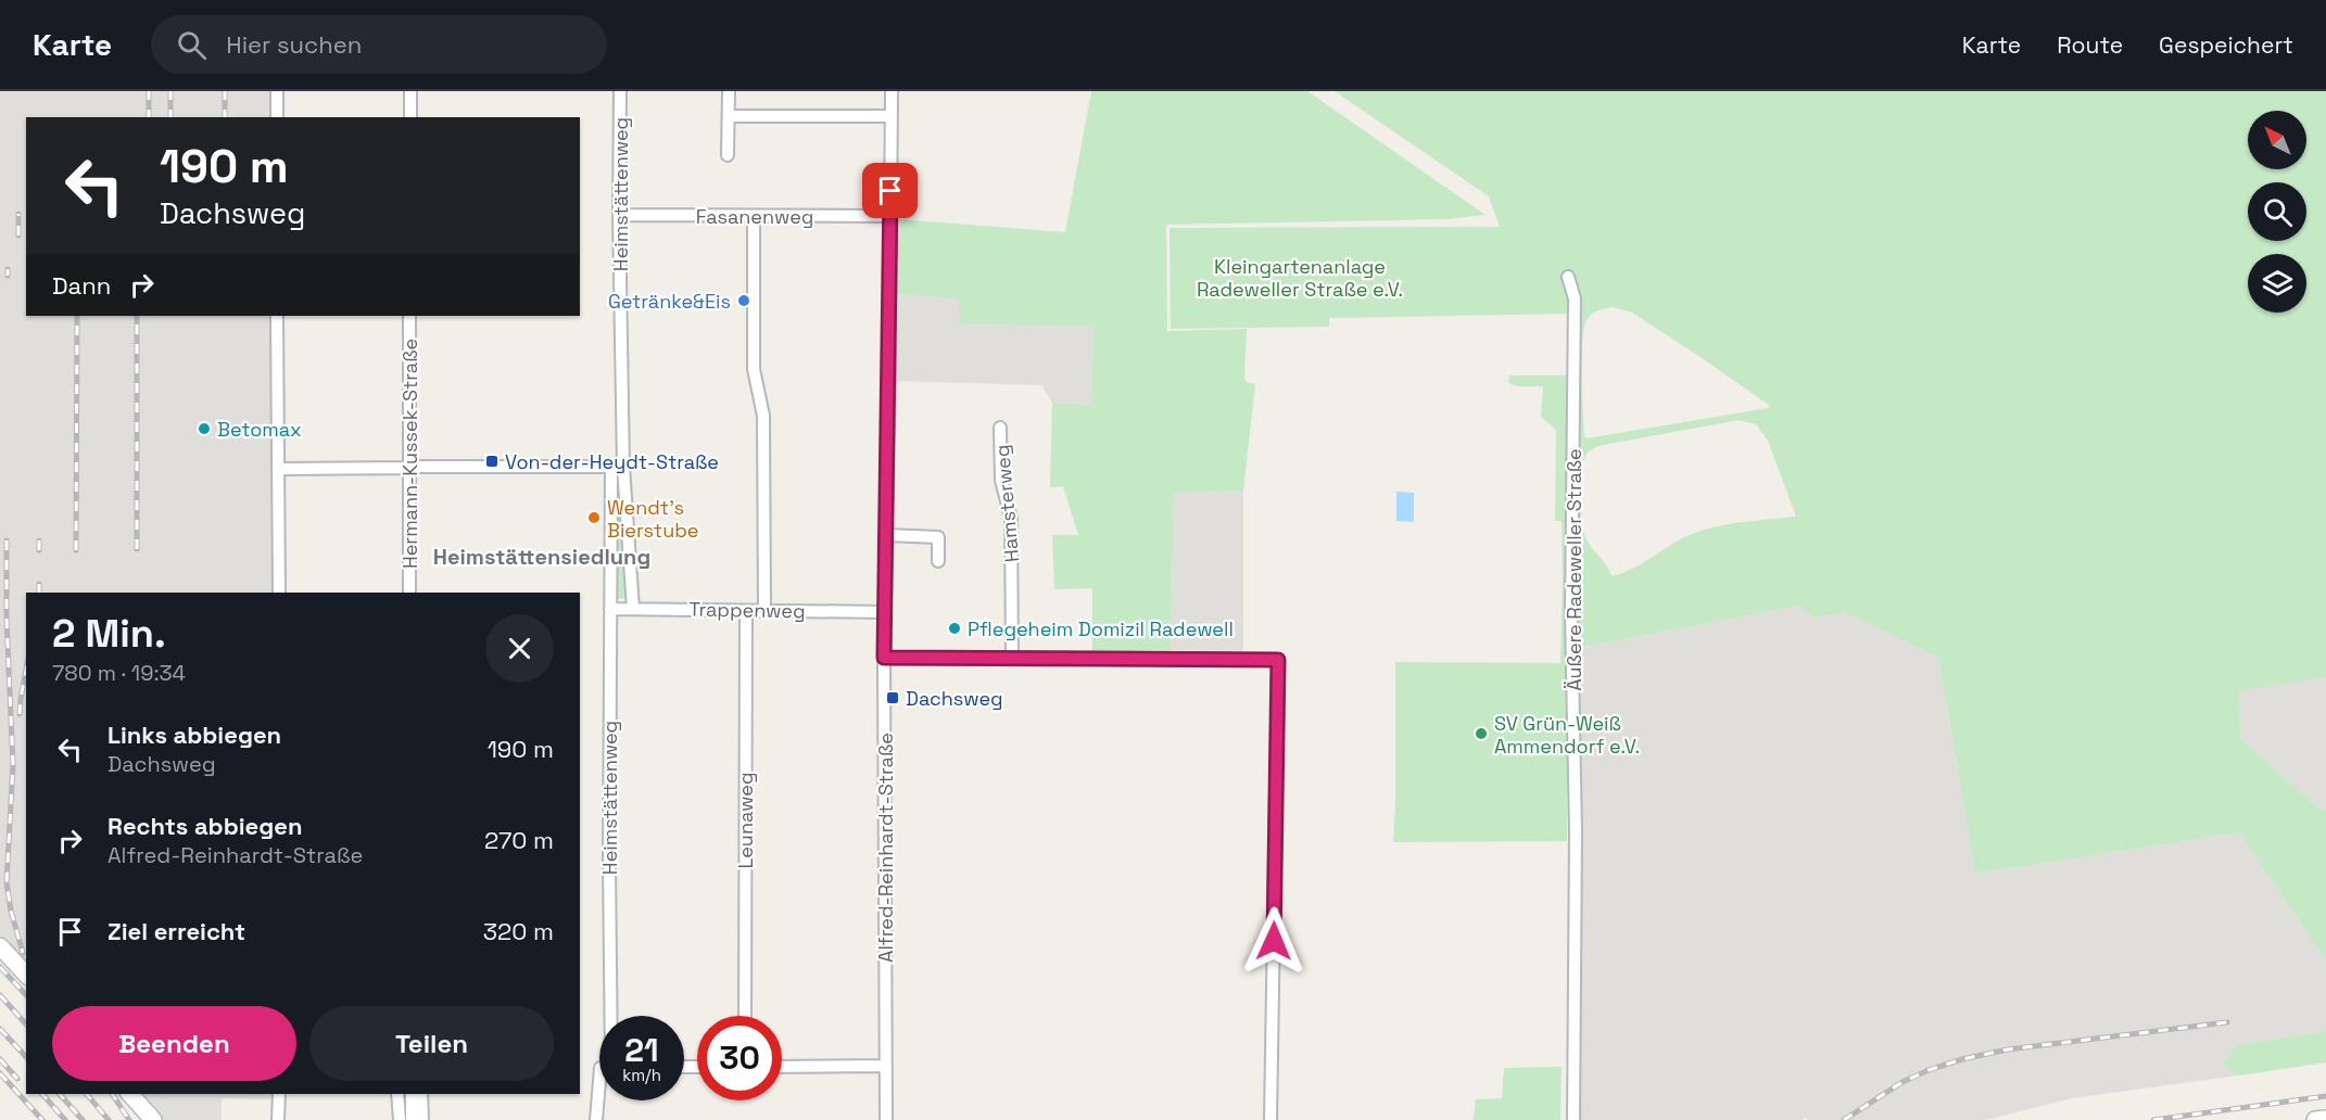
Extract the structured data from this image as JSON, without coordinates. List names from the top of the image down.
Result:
{
  "streets": {
    "street": [
      "Heimstättenweg",
      "Fasanenweg",
      "Hermann-Kussek-Straße",
      "Hamsterweg",
      "Äußere Radeweller Straße",
      "Trappenweg",
      "Leunaweg",
      "Alfred-Reinhardt-Straße"
    ]
  },
  "crossings": [
    ["Heimstättenweg", "Fasanenweg"],
    ["Heimstättenweg", "Trappenweg"],
    ["Fasanenweg", "Alfred-Reinhardt-Straße"],
    ["Trappenweg", "Leunaweg"],
    ["Trappenweg", "Alfred-Reinhardt-Straße"]
  ],
  "districts": ["Heimstättensiedlung"],
  "parks": ["Kleingartenanlage Radeweller Straße e.V."],
  "places": {
    "other": [
      "Getränke&Eis",
      "Betomax",
      "Wendt's Bierstube",
      "Pflegeheim Domizil Radewell",
      "SV Grün-Weiß Ammendorf e.V."
    ],
    "transit": ["Von-der-Heydt-Straße", "Dachsweg"]
  },
  "north": "top left",
  "page": {
    "header": "Karte",
    "search": "Hier suchen",
    "nav": ["Karte", "Route", "Gespeichert"],
    "turn": ["190 m", "Dachsweg"],
    "then": "Dann",
    "heading": ["2 Min.", "780 m · 19:34"],
    "list": [
      {
        "name": "Links abbiegen",
        "note": "Dachsweg",
        "value": "190 m"
      },
      {
        "name": "Rechts abbiegen",
        "note": "Alfred-Reinhardt-Straße",
        "value": "270 m"
      },
      {
        "name": "Ziel erreicht",
        "value": "320 m"
      }
    ],
    "buttons": ["Beenden", "Teilen"],
    "speed": "21 km/h",
    "limit": "30"
  }
}
